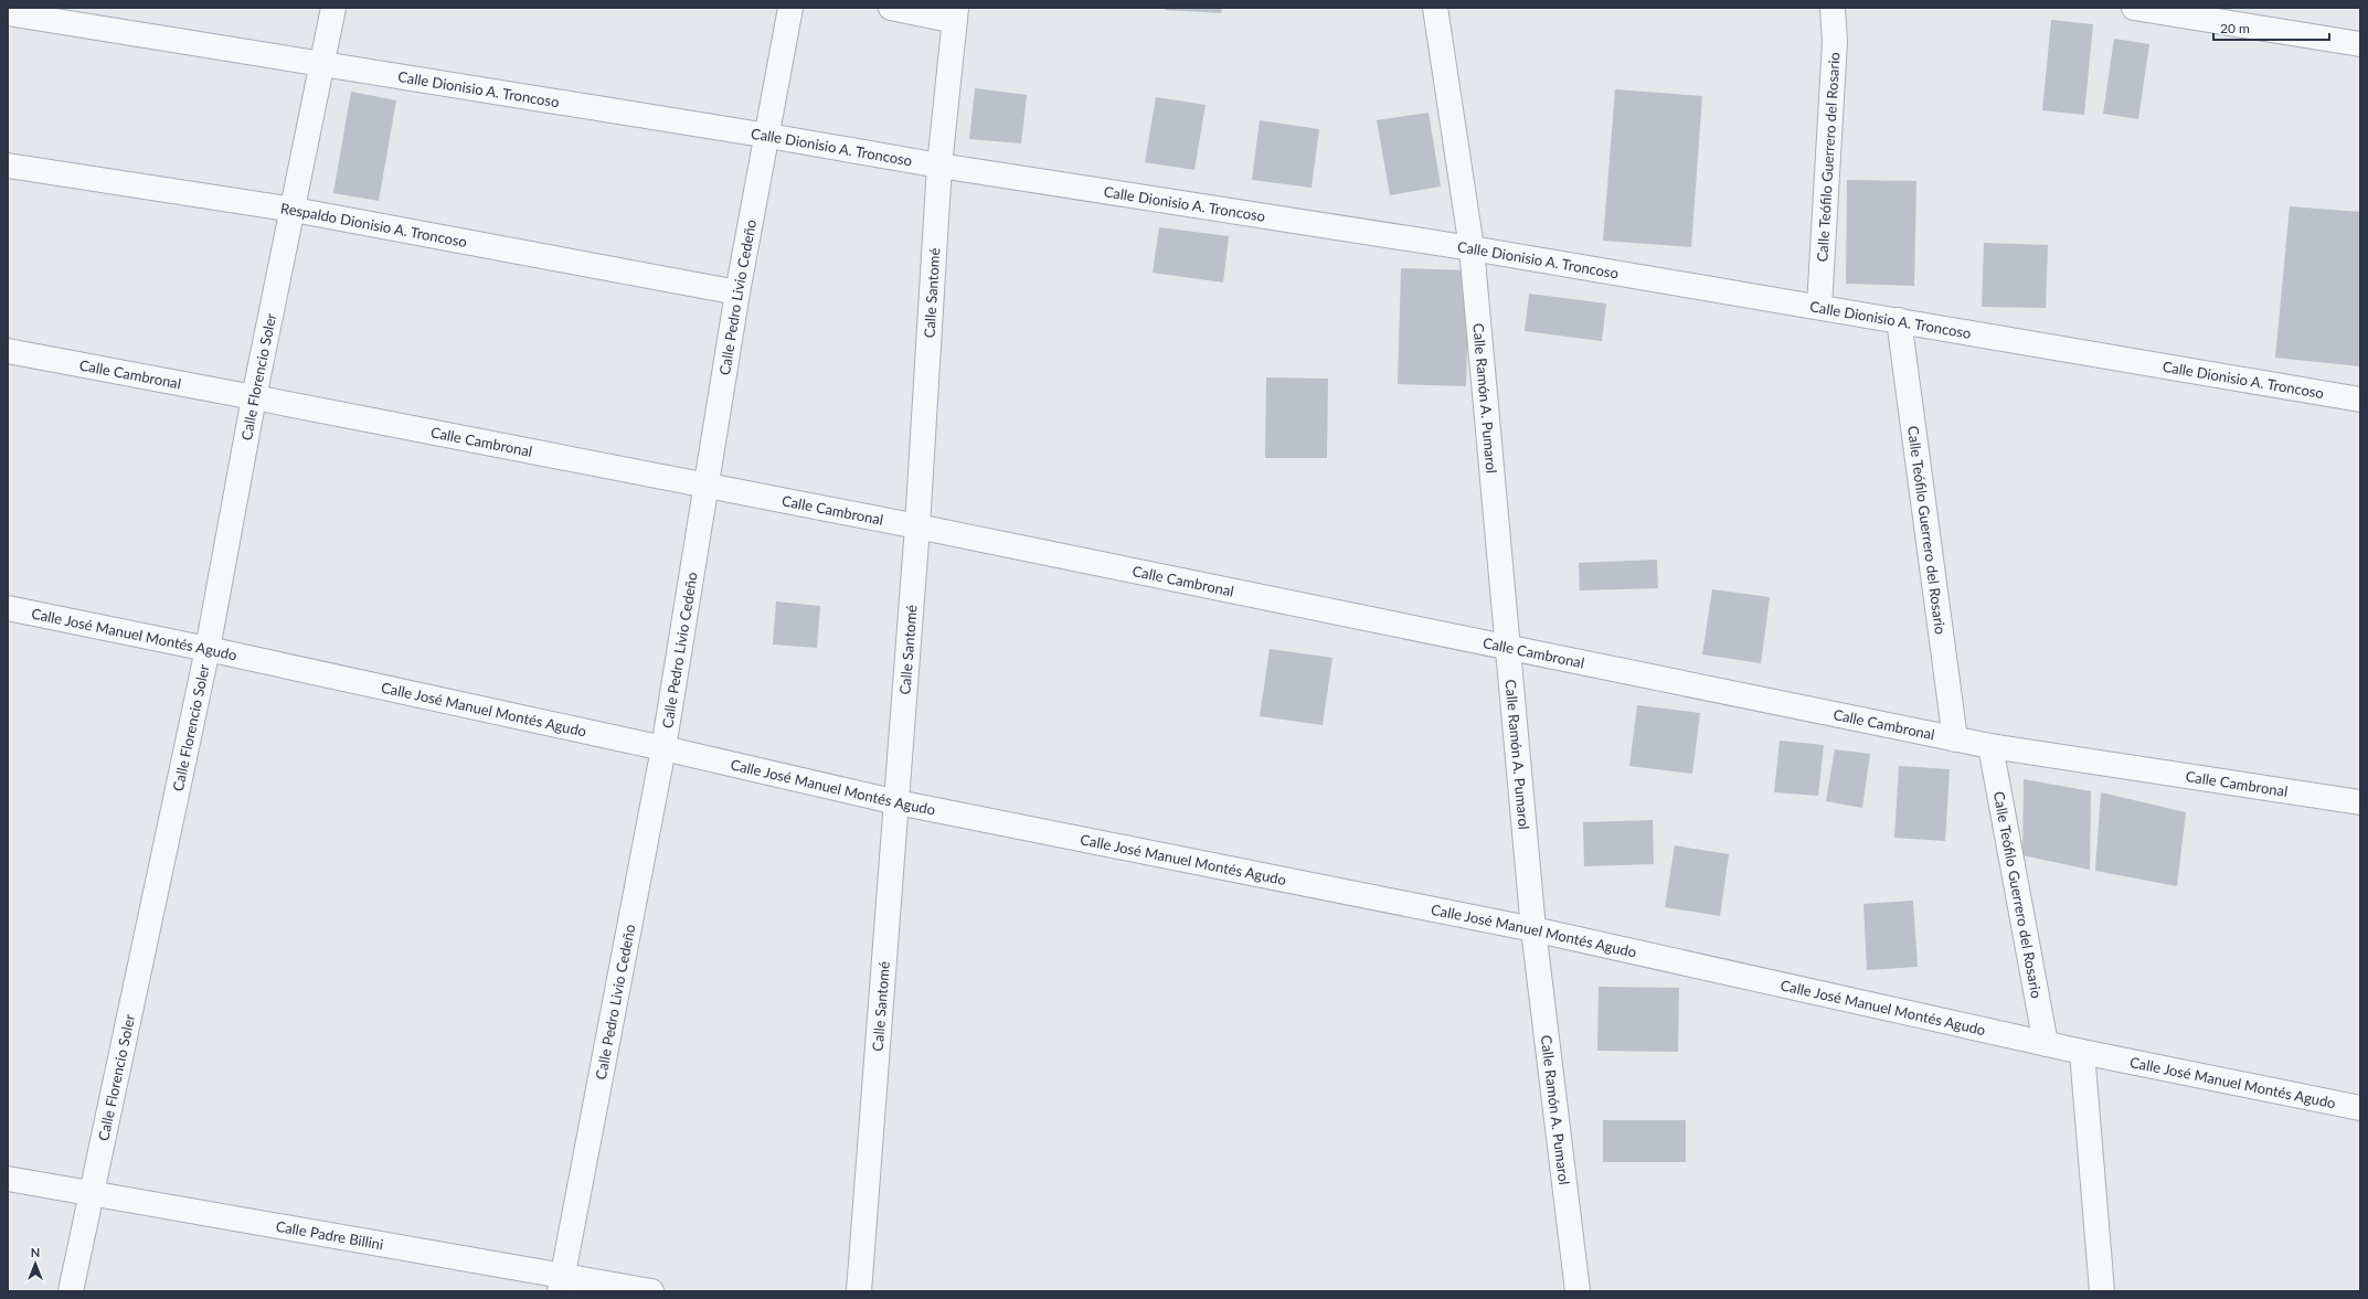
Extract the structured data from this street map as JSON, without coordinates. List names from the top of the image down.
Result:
{
  "streets": {
    "street": [
      "Calle Dionisio A. Troncoso",
      "Calle Teófilo Guerrero del Rosario",
      "Respaldo Dionisio A. Troncoso",
      "Calle Santomé",
      "Calle Pedro Livio Cedeño",
      "Calle Cambronal",
      "Calle Florencio Soler",
      "Calle Ramón A. Pumarol",
      "Calle José Manuel Montés Agudo",
      "Calle Padre Billini"
    ]
  },
  "crossings": [
    ["Calle Dionisio A. Troncoso", "Calle Teófilo Guerrero del Rosario"],
    ["Calle Dionisio A. Troncoso", "Calle Santomé"],
    ["Calle Dionisio A. Troncoso", "Calle Pedro Livio Cedeño"],
    ["Calle Dionisio A. Troncoso", "Calle Florencio Soler"],
    ["Calle Dionisio A. Troncoso", "Calle Ramón A. Pumarol"],
    ["Calle Teófilo Guerrero del Rosario", "Calle Cambronal"],
    ["Calle Teófilo Guerrero del Rosario", "Calle José Manuel Montés Agudo"],
    ["Respaldo Dionisio A. Troncoso", "Calle Pedro Livio Cedeño"],
    ["Respaldo Dionisio A. Troncoso", "Calle Florencio Soler"],
    ["Calle Santomé", "Calle Cambronal"],
    ["Calle Santomé", "Calle José Manuel Montés Agudo"],
    ["Calle Pedro Livio Cedeño", "Calle Cambronal"],
    ["Calle Pedro Livio Cedeño", "Calle José Manuel Montés Agudo"],
    ["Calle Pedro Livio Cedeño", "Calle Padre Billini"],
    ["Calle Cambronal", "Calle Florencio Soler"],
    ["Calle Cambronal", "Calle Ramón A. Pumarol"],
    ["Calle Florencio Soler", "Calle José Manuel Montés Agudo"],
    ["Calle Florencio Soler", "Calle Padre Billini"],
    ["Calle Ramón A. Pumarol", "Calle José Manuel Montés Agudo"]
  ],
  "scale_bar": "20 m",
  "north": "top"
}
